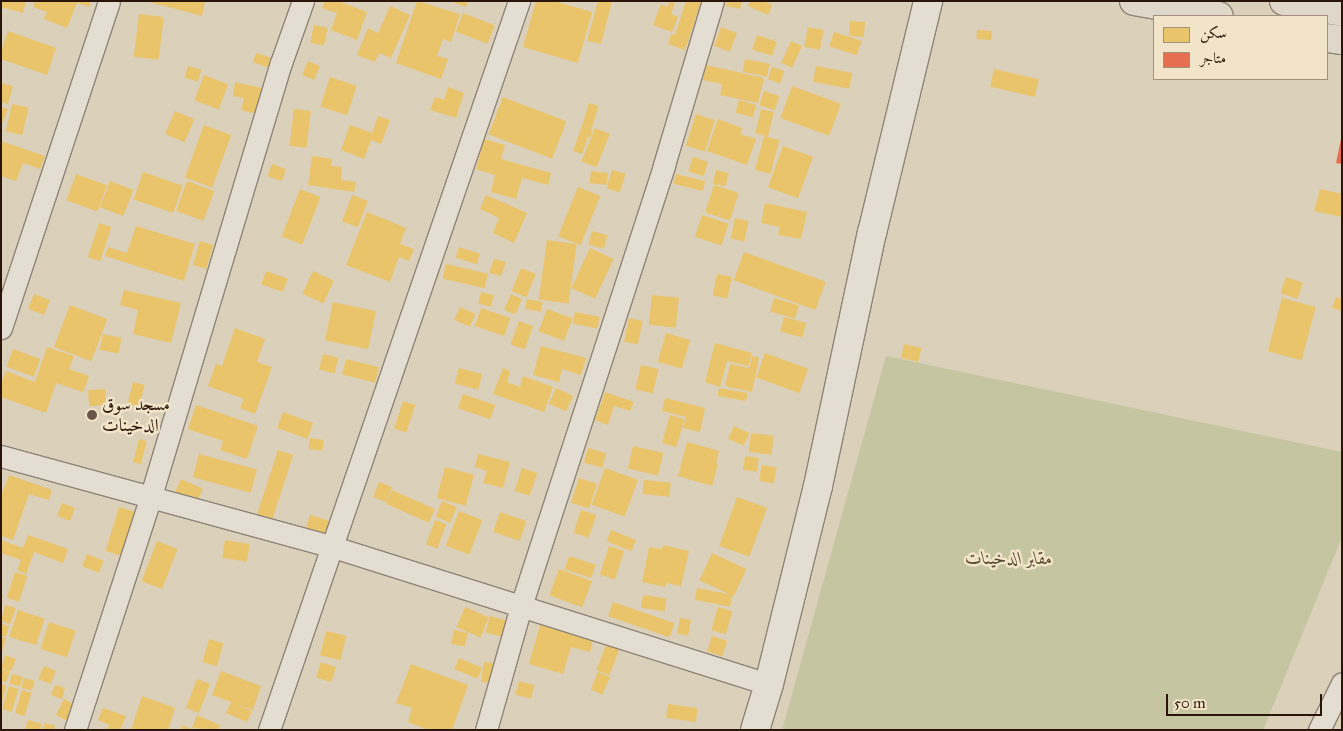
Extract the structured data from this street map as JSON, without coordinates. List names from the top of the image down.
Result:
{
  "parks": ["مقابر الدخينات"],
  "places": ["مسجد سوق الدخينات"],
  "legend": ["سكن", "متاجر"],
  "scale_bar": "50 m"
}
